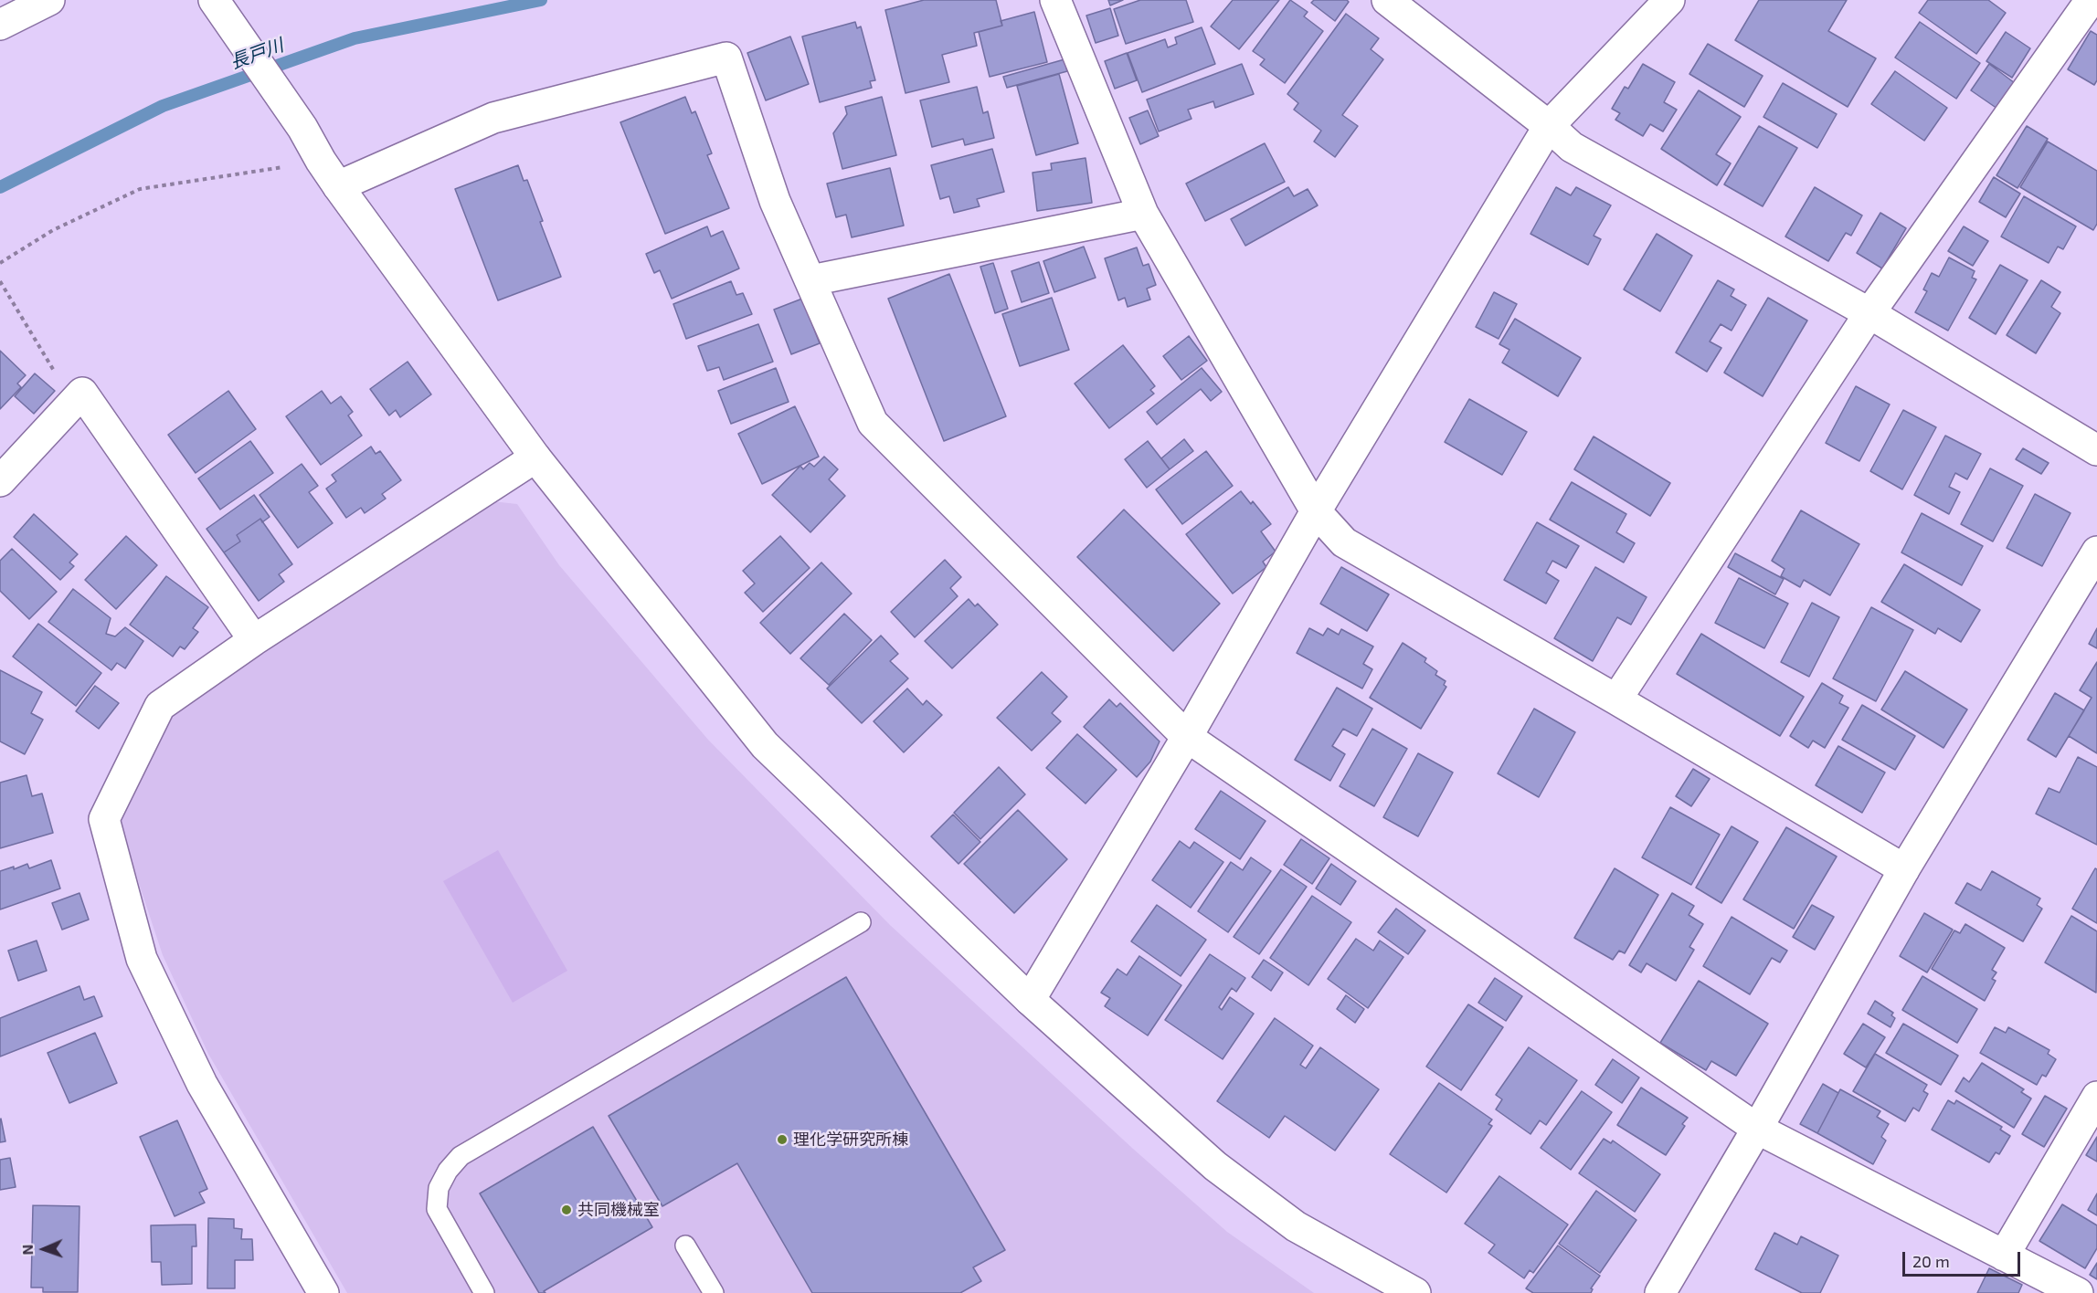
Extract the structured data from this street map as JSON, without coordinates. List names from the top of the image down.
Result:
{
  "water": ["長戸川"],
  "places": ["理化学研究所棟", "共同機械室"],
  "scale_bar": "20 m",
  "north": "left"
}
